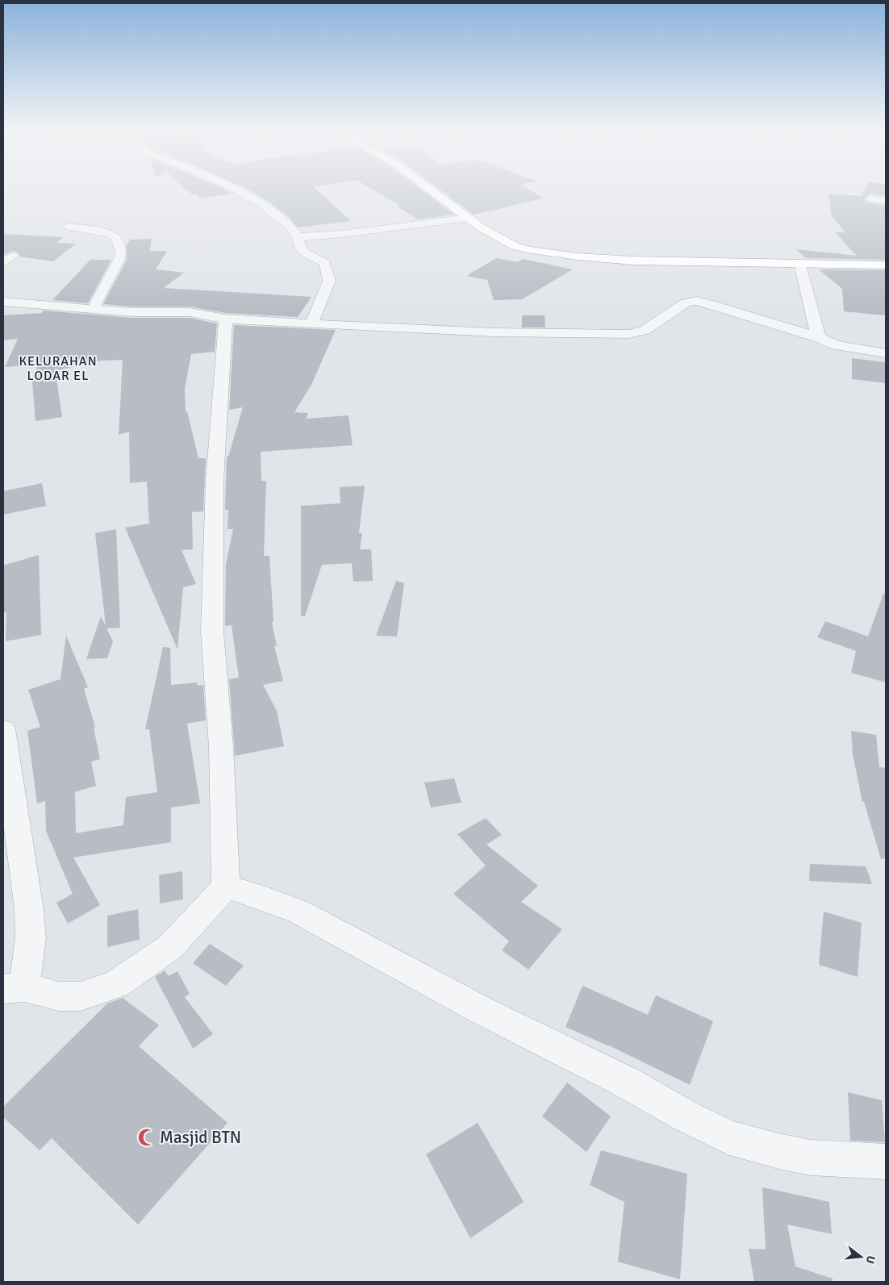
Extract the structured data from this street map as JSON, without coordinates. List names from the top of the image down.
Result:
{
  "districts": ["KELURAHAN LODAR EL"],
  "places": {
    "mosque": ["Masjid BTN"]
  },
  "north": "right"
}
